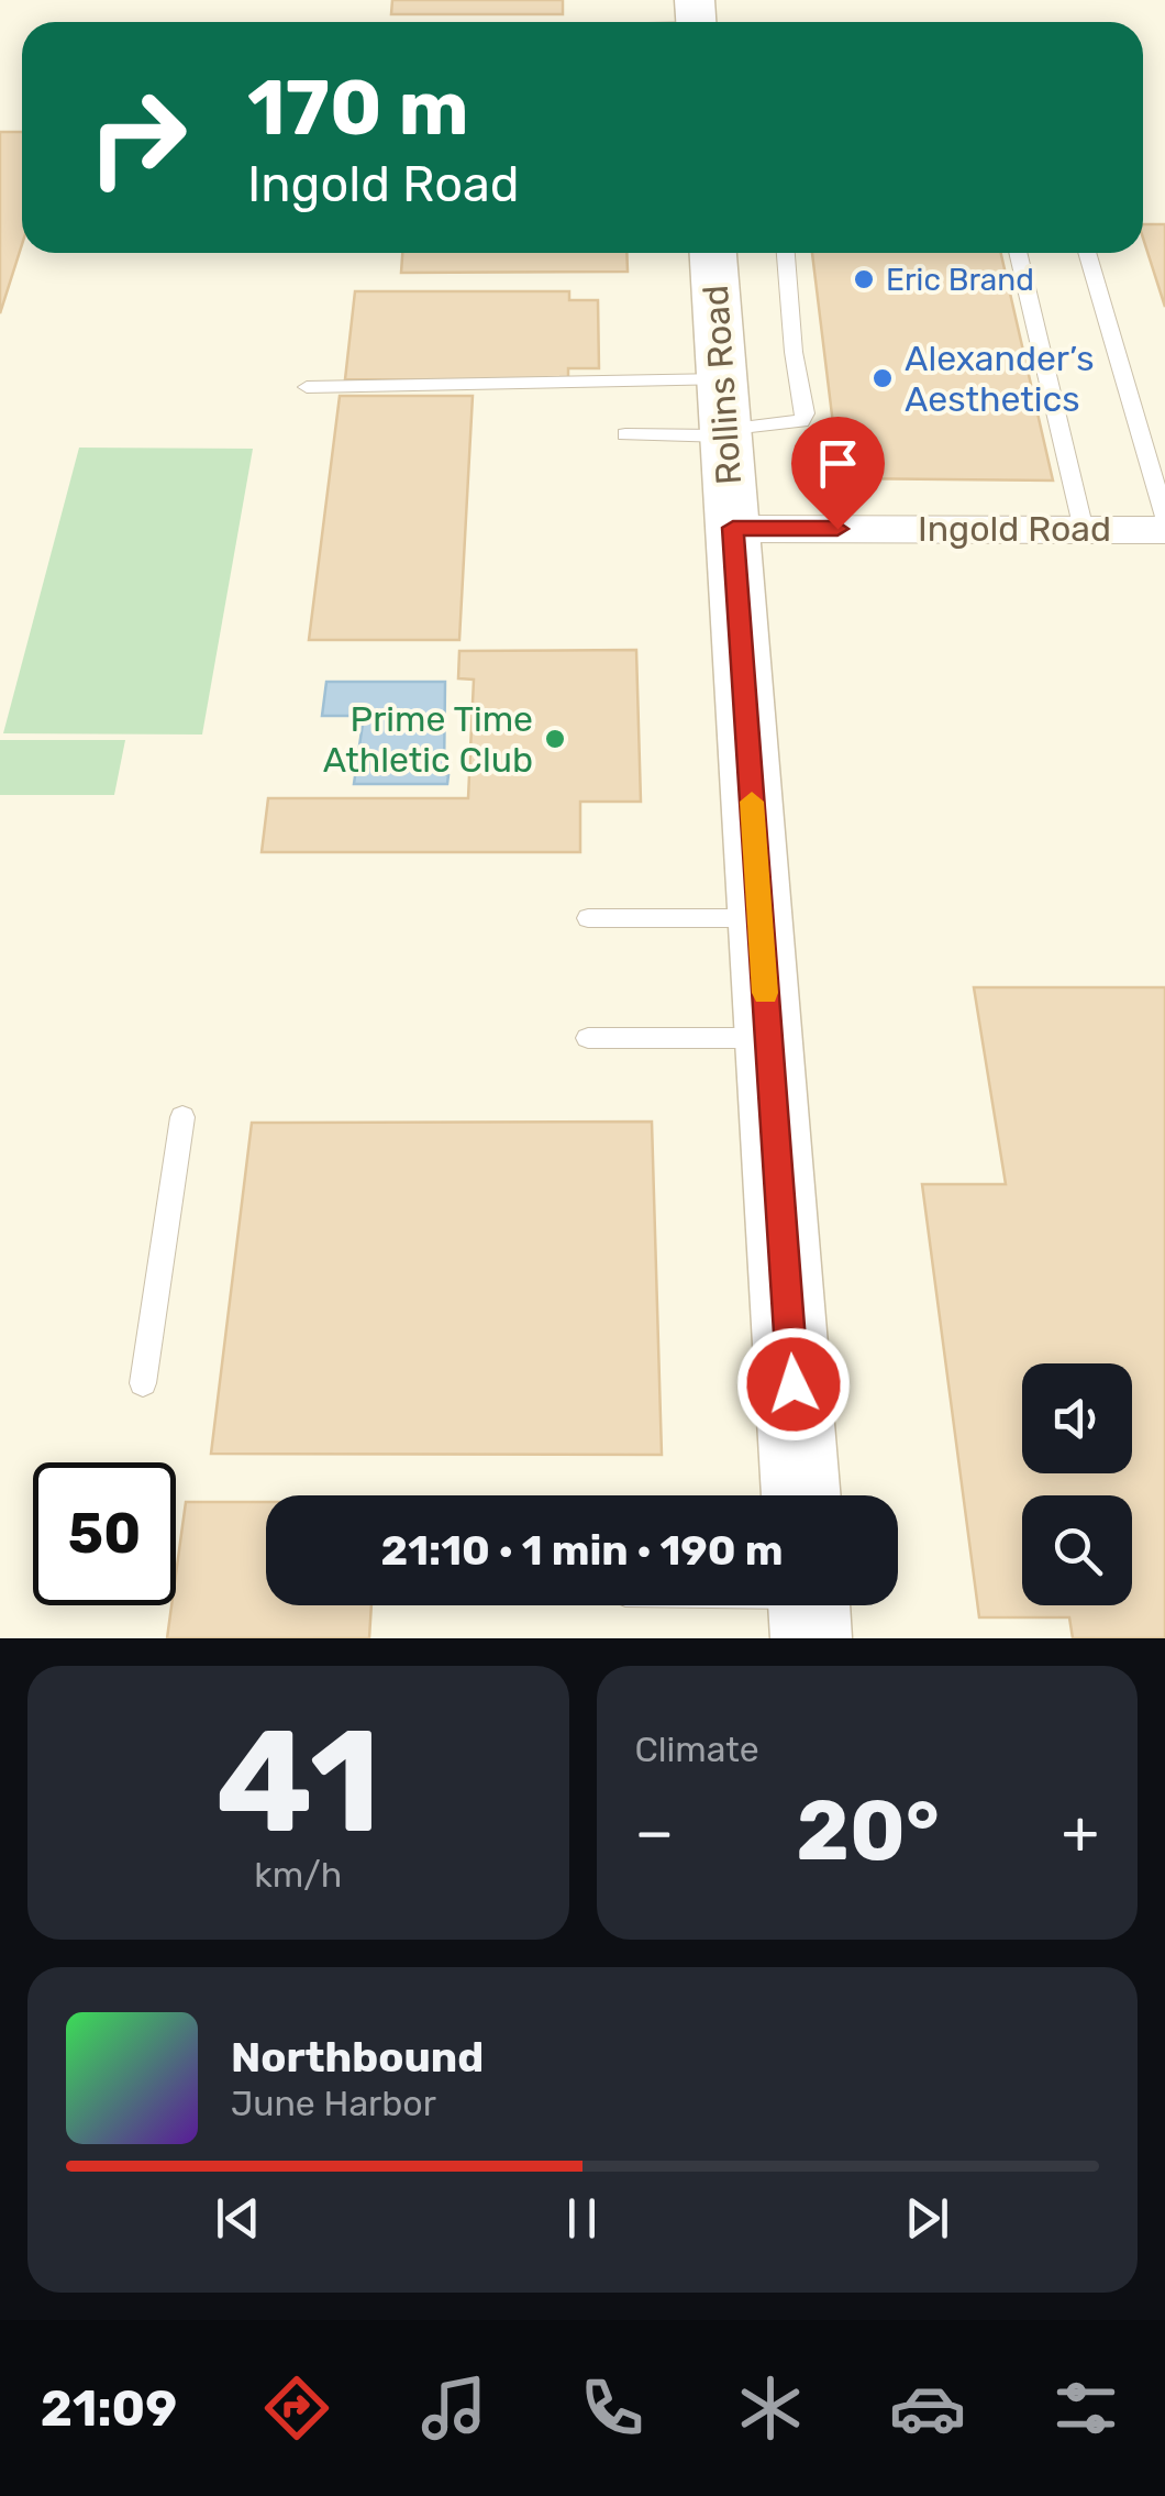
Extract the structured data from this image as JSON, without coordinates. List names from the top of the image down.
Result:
{
  "streets": {
    "main road": ["Rollins Road"],
    "street": ["Ingold Road"]
  },
  "crossings": [
    ["Rollins Road", "Ingold Road"]
  ],
  "places": ["Eric Brand", "Alexander’s Aesthetics", "Prime Time Athletic Club"],
  "page": {
    "turn": ["170 m", "Ingold Road"],
    "limit": "50",
    "trip": "21:10 · 1 min · 190 m",
    "tile": [
      ["41", "km/h"],
      "Climate"
    ],
    "heat": ["−", "20°", "+"],
    "song": ["Northbound", "June Harbor"],
    "tabs": "21:09"
  }
}
